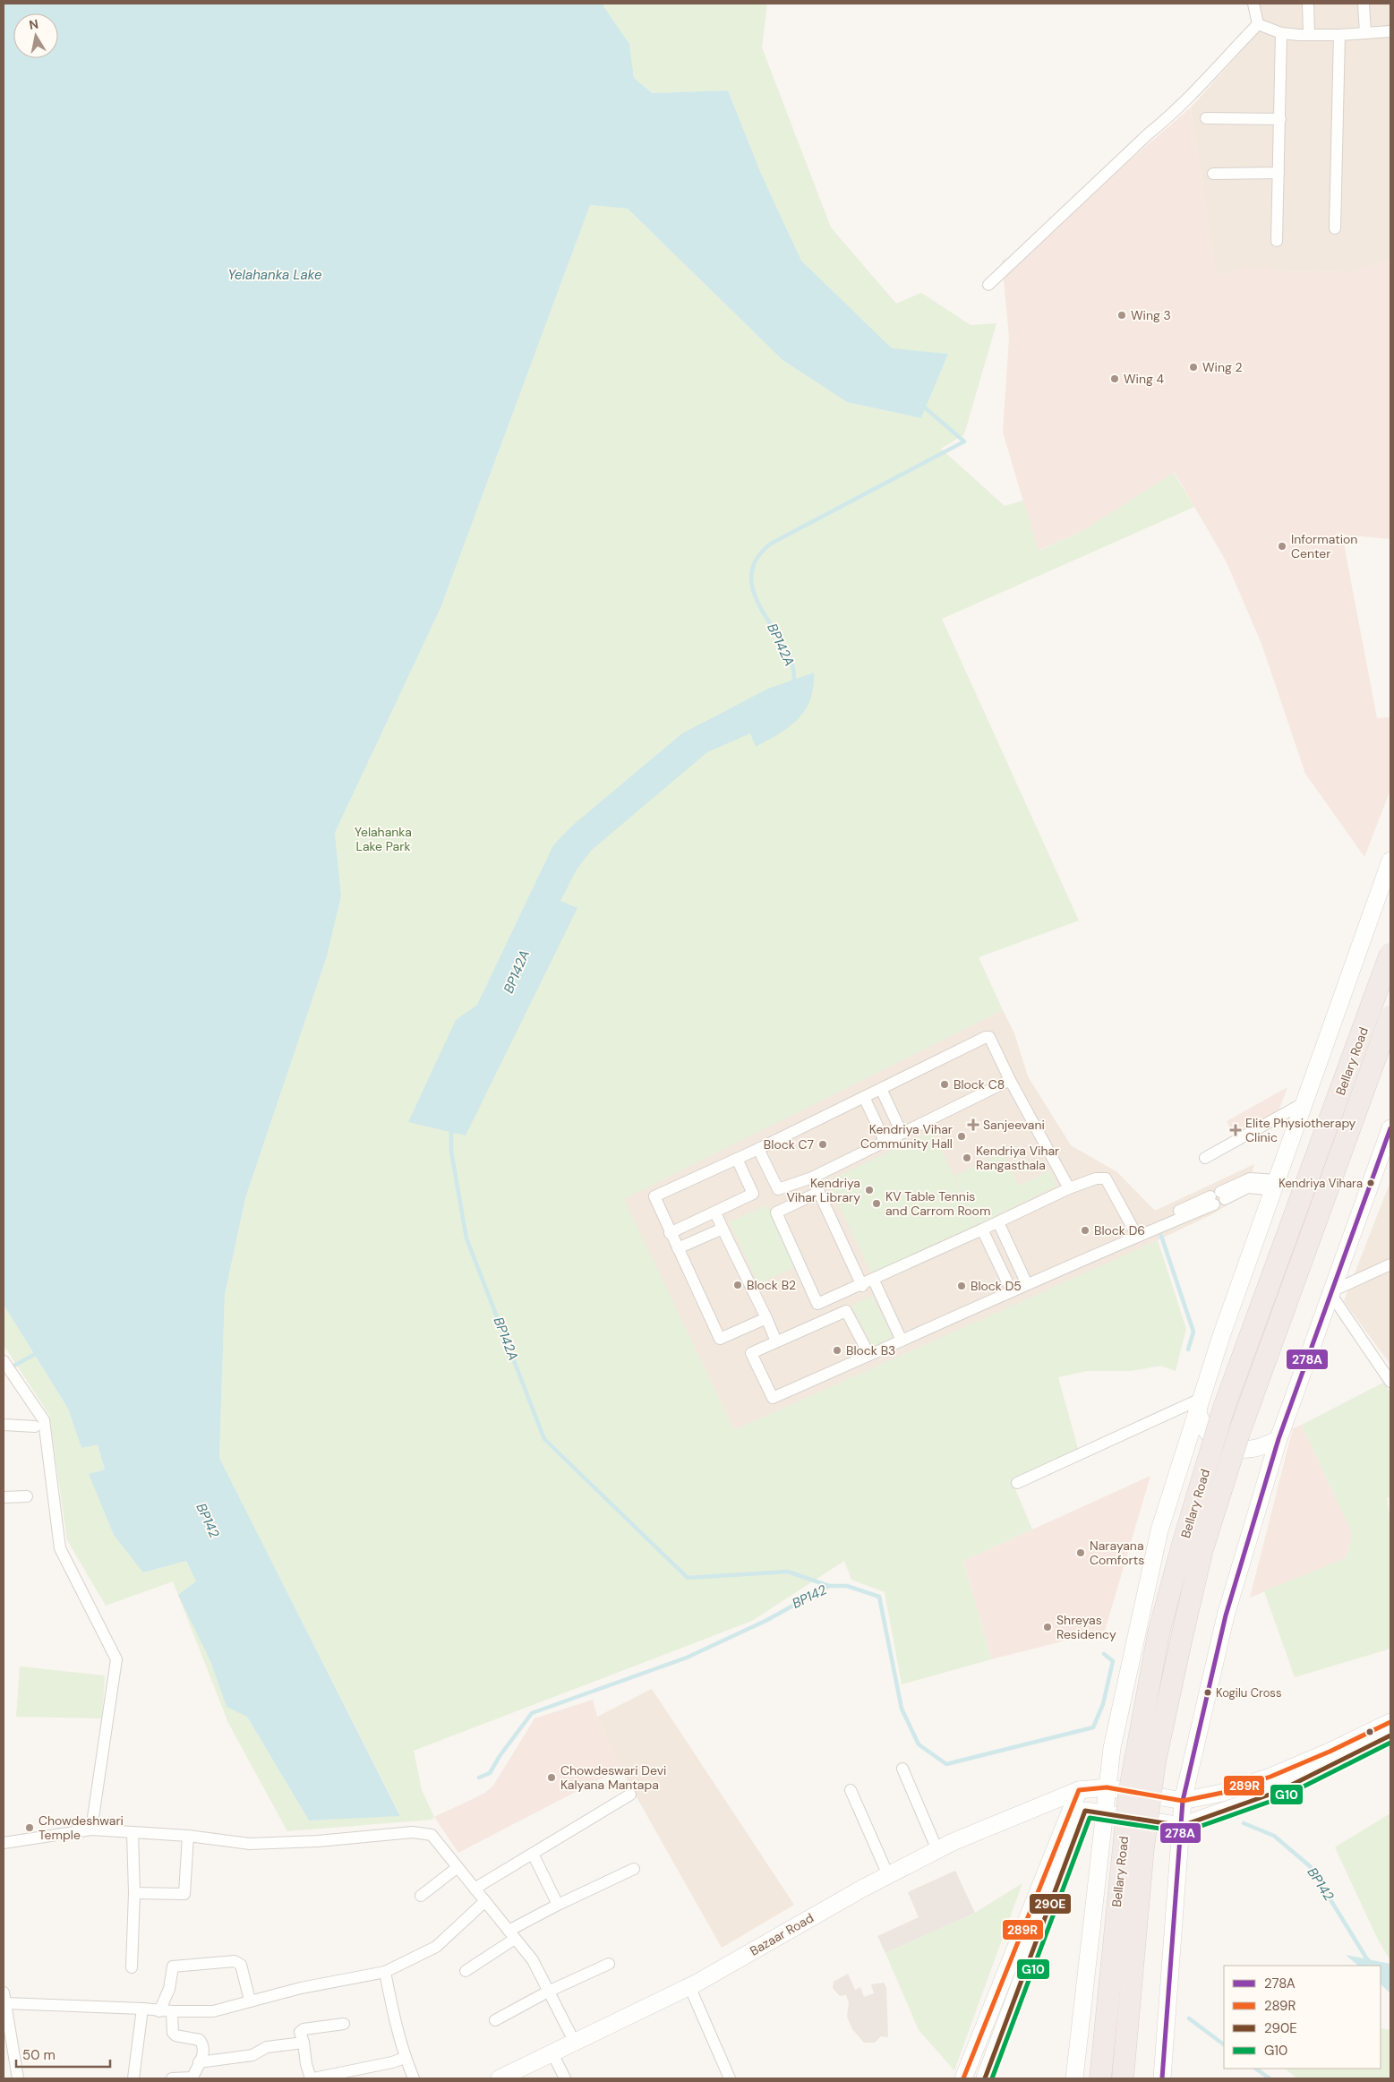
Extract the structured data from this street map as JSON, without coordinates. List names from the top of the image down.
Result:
{
  "streets": {
    "highway": ["Bellary Road"],
    "main road": ["Bazaar Road"]
  },
  "water": ["Yelahanka Lake", "BP142A", "BP142"],
  "parks": ["Yelahanka Lake Park"],
  "places": {
    "other": [
      "Wing 3",
      "Wing 2",
      "Wing 4",
      "Information Center",
      "Block C8",
      "Kendriya Vihar Community Hall",
      "Block C7",
      "Kendriya Vihar Rangasthala",
      "Kendriya Vihara",
      "Kendriya Vihar Library",
      "KV Table Tennis and Carrom Room",
      "Block D6",
      "Block B2",
      "Block D5",
      "Block B3",
      "Narayana Comforts",
      "Shreyas Residency",
      "Kogilu Cross",
      "Chowdeswari Devi Kalyana Mantapa",
      "Chowdeshwari Temple"
    ],
    "health": ["Sanjeevani", "Elite Physiotherapy Clinic"]
  },
  "lines": [
    "transit line 278A",
    "transit line 289R",
    "transit line 290E",
    "transit line G10"
  ],
  "legend": [
    "278A",
    "289R",
    "290E",
    "G10"
  ],
  "scale_bar": "50 m",
  "north": "top"
}
